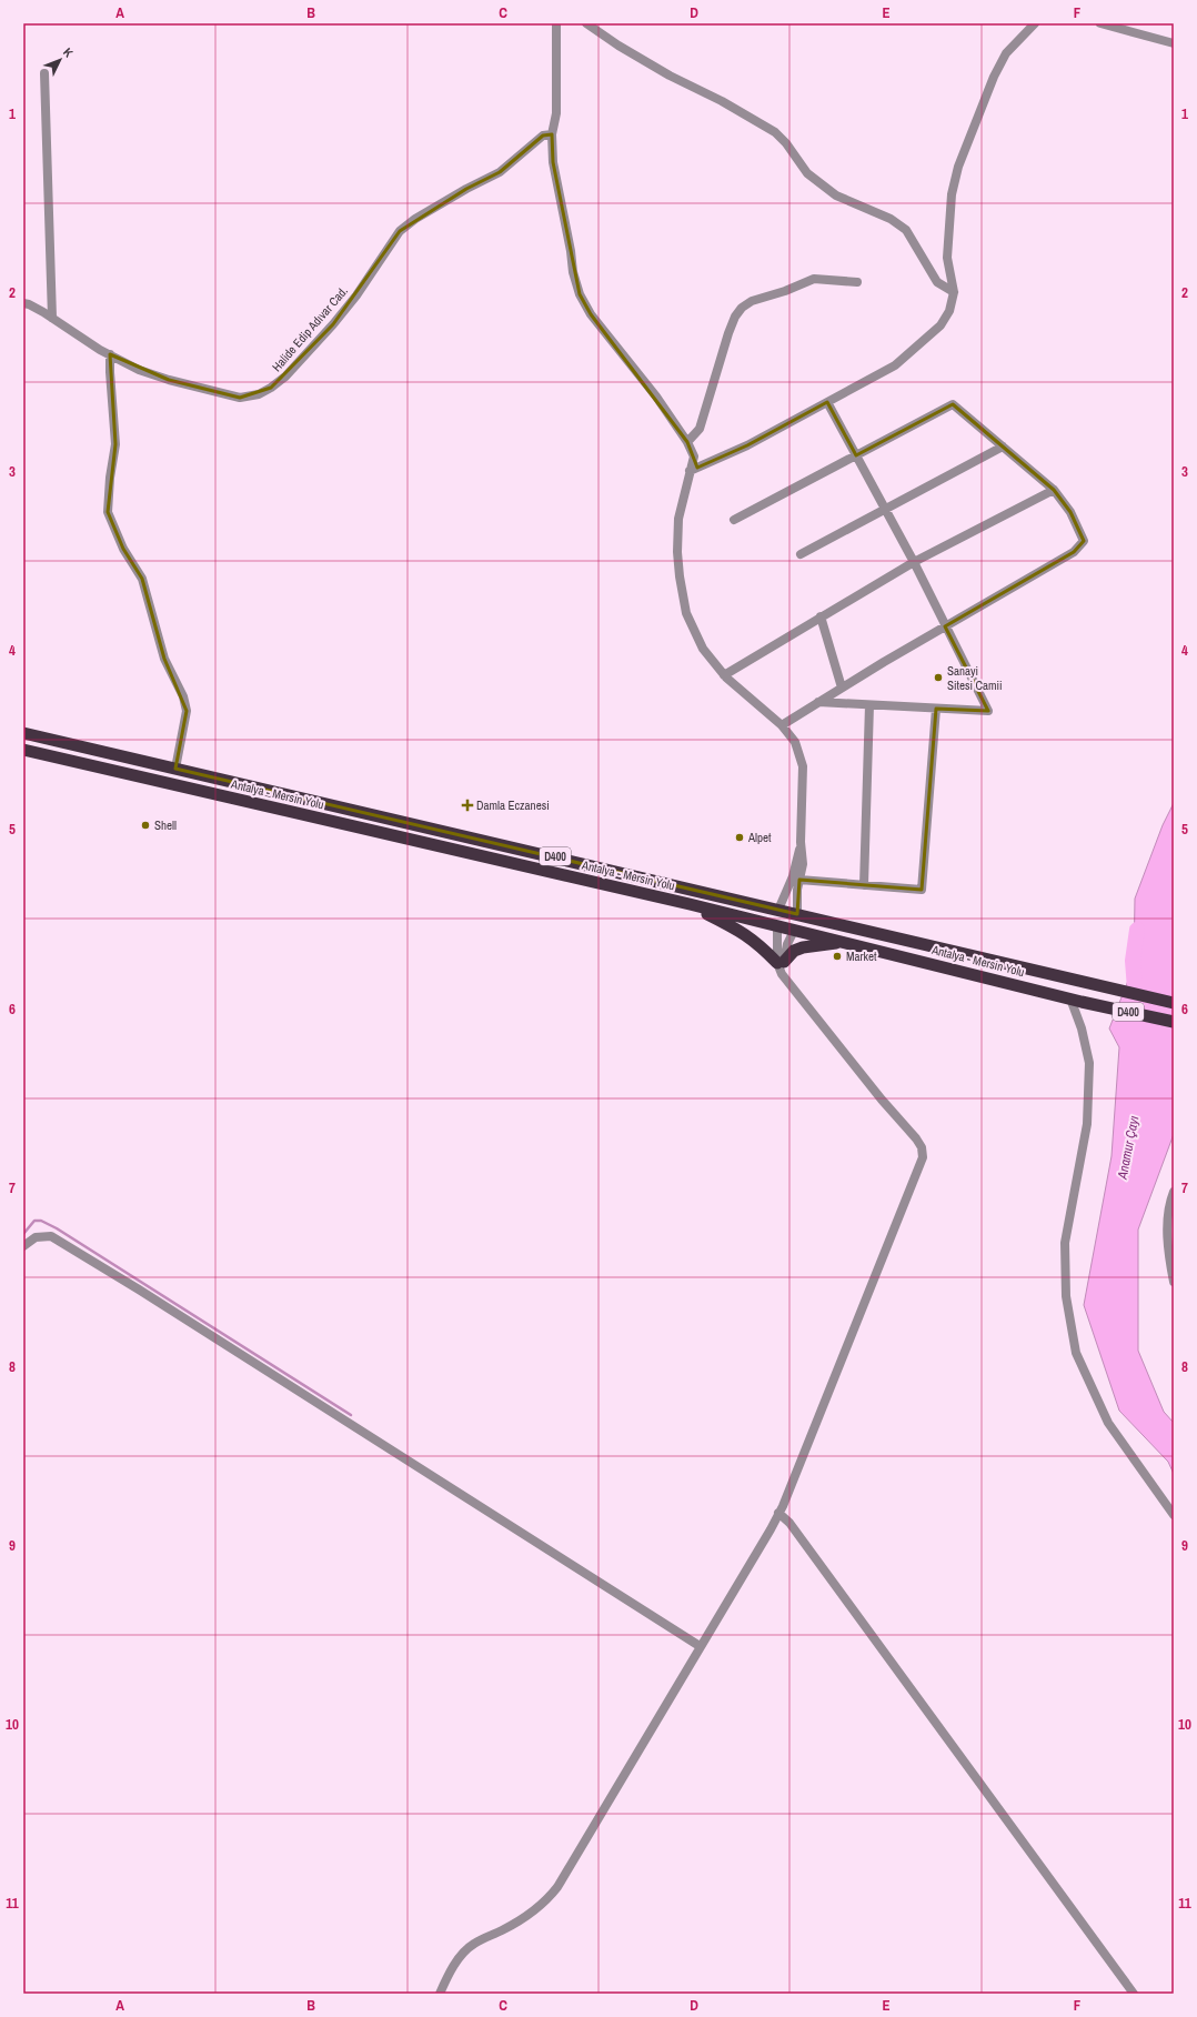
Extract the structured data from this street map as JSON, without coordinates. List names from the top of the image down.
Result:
{
  "streets": {
    "highway": ["Antalya - Mersin Yolu", "D400"],
    "street": ["Halide Edip Adıvar Cad."]
  },
  "water": ["Anamur Çayı"],
  "places": {
    "other": [
      "Sanayi Sitesi Camii",
      "Shell",
      "Alpet",
      "Market"
    ],
    "health": ["Damla Eczanesi"]
  },
  "north": "top right",
  "grid": {
    "columns": [
      "A",
      "B",
      "C",
      "D",
      "E",
      "F"
    ],
    "rows": [
      "1",
      "2",
      "3",
      "4",
      "5",
      "6",
      "7",
      "8",
      "9",
      "10",
      "11"
    ]
  }
}
